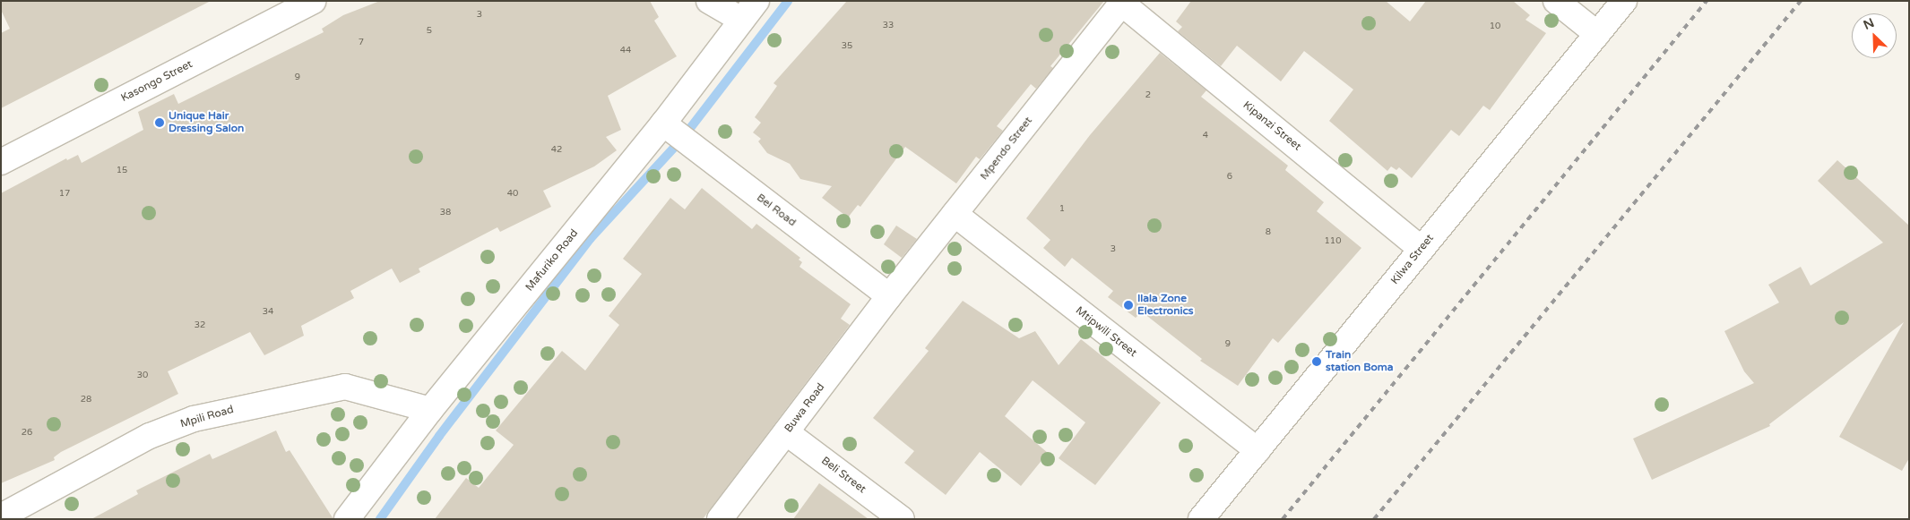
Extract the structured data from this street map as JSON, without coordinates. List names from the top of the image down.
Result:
{
  "streets": {
    "street": [
      "Kasongo Street",
      "Kipanzi Street",
      "Mpendo Street",
      "Bel Road",
      "Kilwa Street",
      "Mafuriko Road",
      "Mtipwili Street",
      "Buwa Road",
      "Mpili Road",
      "Beli Street"
    ]
  },
  "crossings": [
    ["Kipanzi Street", "Mpendo Street"],
    ["Kipanzi Street", "Kilwa Street"],
    ["Mpendo Street", "Bel Road"],
    ["Mpendo Street", "Mtipwili Street"],
    ["Mpendo Street", "Buwa Road"],
    ["Bel Road", "Mafuriko Road"],
    ["Bel Road", "Buwa Road"],
    ["Kilwa Street", "Mtipwili Street"],
    ["Mafuriko Road", "Mpili Road"],
    ["Buwa Road", "Beli Street"]
  ],
  "places": ["Unique Hair Dressing Salon", "Ilala Zone Electronics", "Train station Boma"],
  "house_numbers": [
    "3",
    "33",
    "10",
    "5",
    "7",
    "35",
    "44",
    "9",
    "2",
    "4",
    "42",
    "15",
    "6",
    "17",
    "40",
    "1",
    "38",
    "8",
    "110",
    "3",
    "34",
    "32",
    "9",
    "30",
    "28",
    "26"
  ],
  "north": "top left"
}
